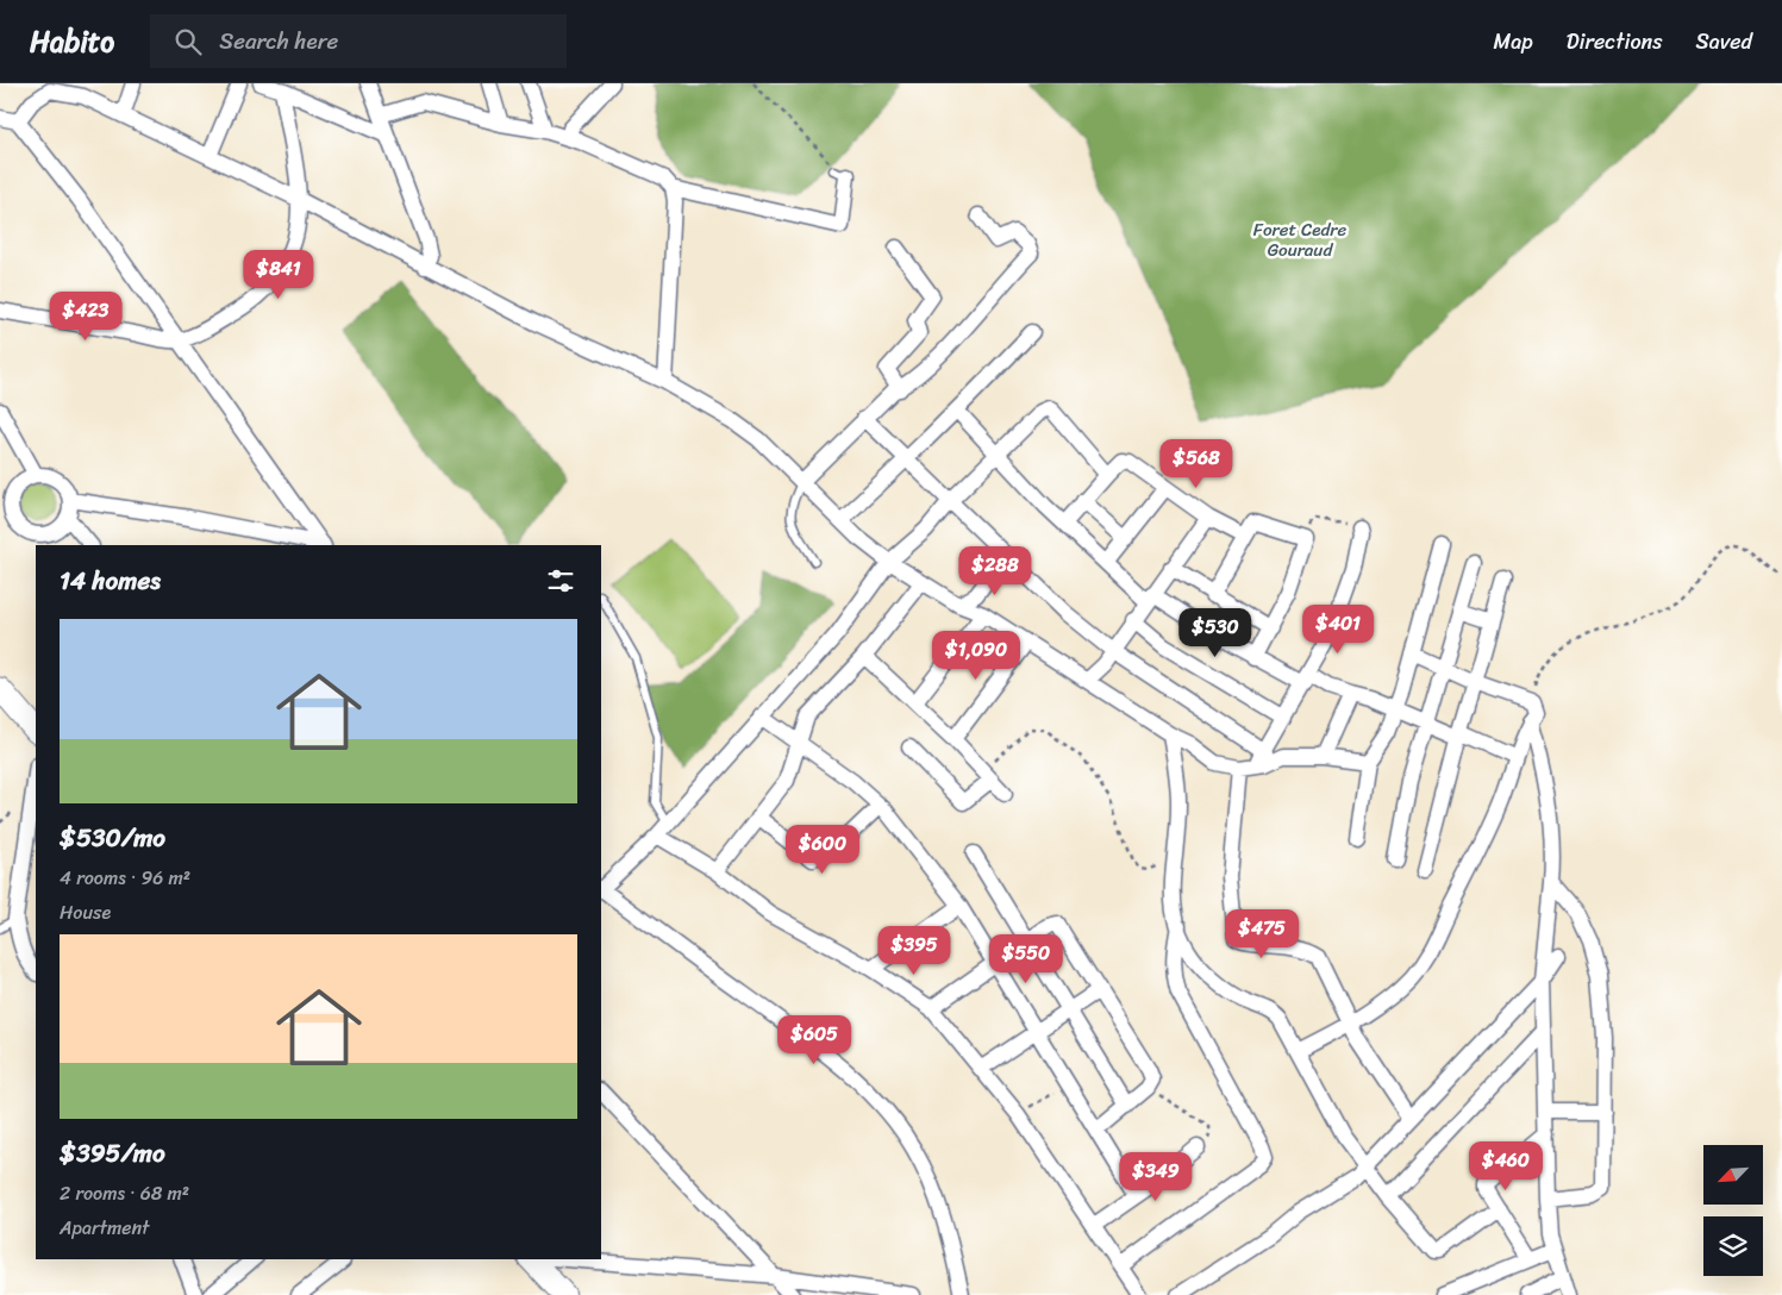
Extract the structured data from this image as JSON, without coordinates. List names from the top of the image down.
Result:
{
  "parks": ["Foret Cedre Gouraud"],
  "north": "bottom left",
  "page": {
    "header": "Habito",
    "search": "Search here",
    "nav": ["Map", "Directions", "Saved"],
    "price": [
      "$841",
      "$423",
      "$568",
      "$288",
      "$401",
      "$530",
      "$1,090",
      "$600",
      "$475",
      "$395",
      "$550",
      "$605",
      "$460",
      "$349"
    ],
    "heading": "14 homes",
    "list": [
      {
        "name": "$530/mo",
        "note": "4 rooms · 96 m² · House"
      },
      {
        "name": "$395/mo",
        "note": "2 rooms · 68 m² · Apartment"
      }
    ]
  }
}
